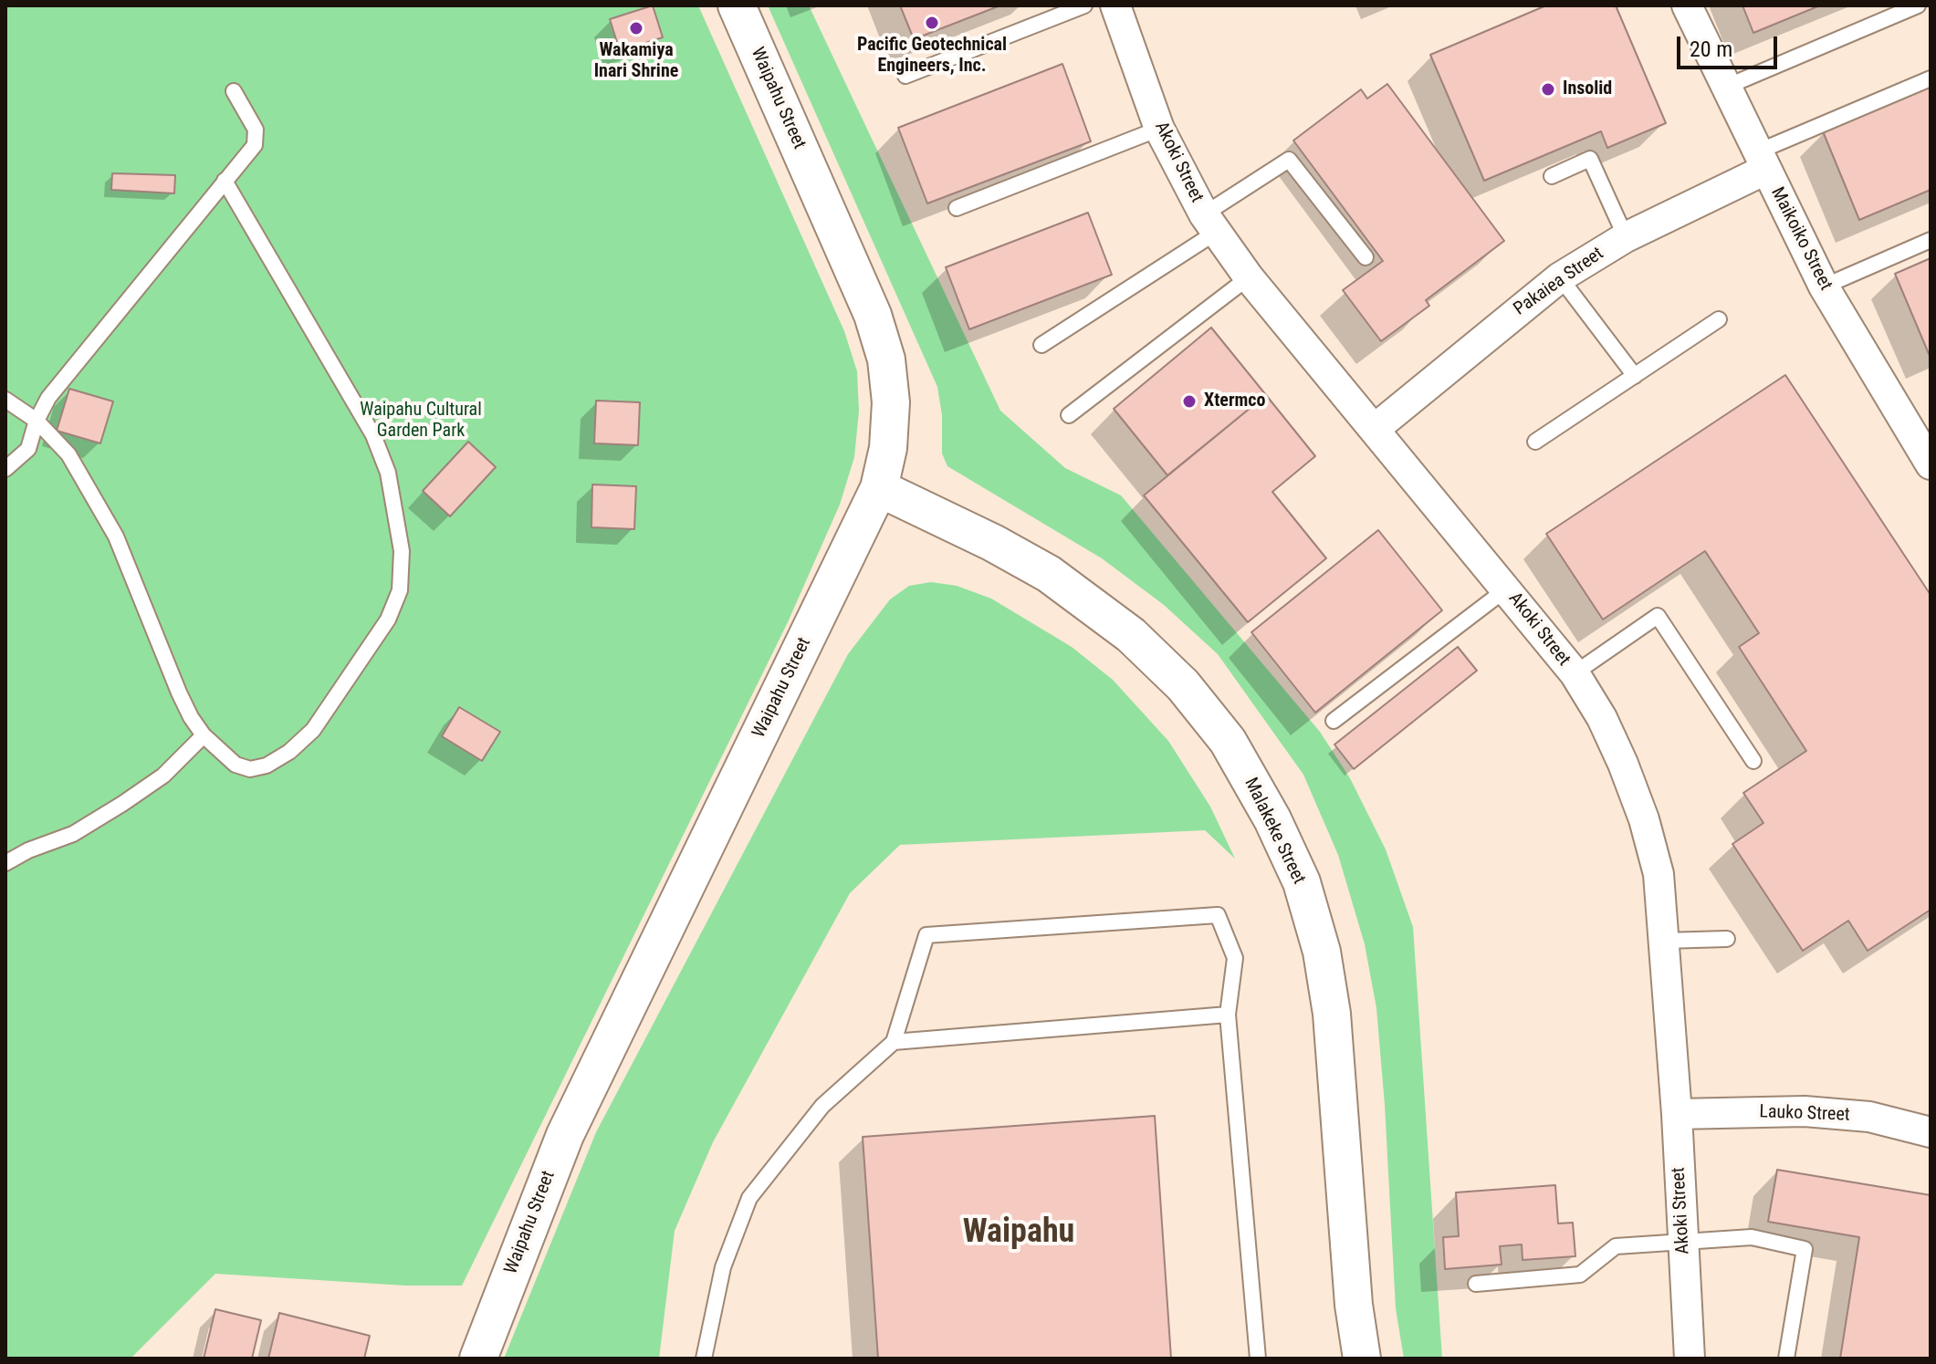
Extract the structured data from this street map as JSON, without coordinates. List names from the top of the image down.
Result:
{
  "streets": {
    "street": [
      "Waipahu Street",
      "Akoki Street",
      "Maikoiko Street",
      "Pakaiea Street",
      "Malakeke Street",
      "Lauko Street"
    ]
  },
  "crossings": [
    ["Waipahu Street", "Malakeke Street"],
    ["Akoki Street", "Pakaiea Street"],
    ["Akoki Street", "Lauko Street"],
    ["Maikoiko Street", "Pakaiea Street"]
  ],
  "districts": ["Waipahu"],
  "parks": ["Waipahu Cultural Garden Park"],
  "places": [
    "Pacific Geotechnical Engineers, Inc.",
    "Wakamiya Inari Shrine",
    "Insolid",
    "Xtermco"
  ],
  "scale_bar": "20 m"
}
